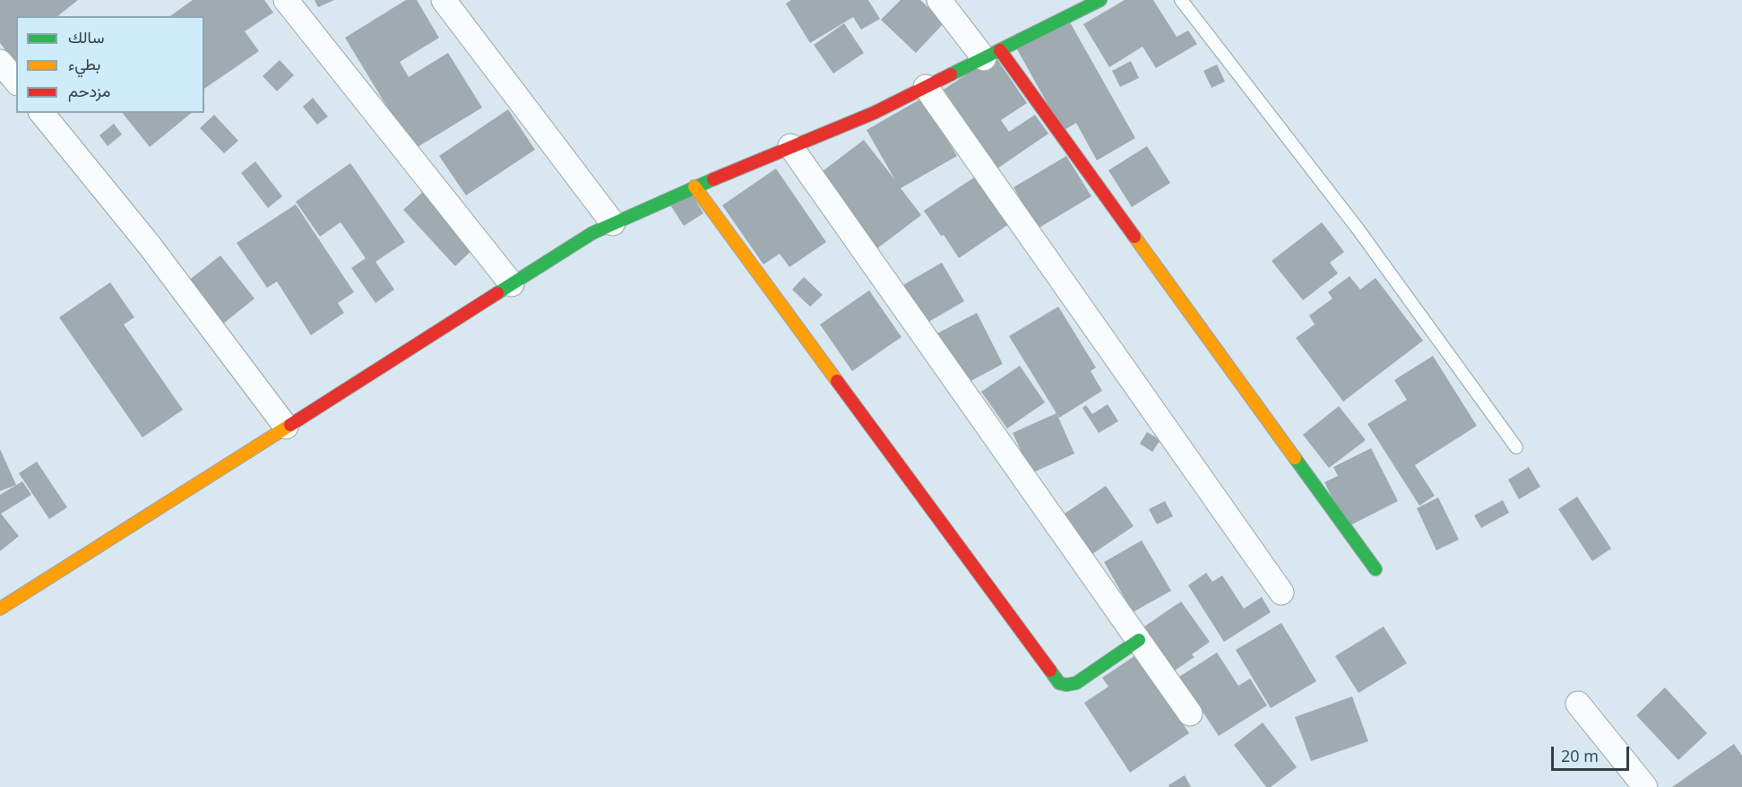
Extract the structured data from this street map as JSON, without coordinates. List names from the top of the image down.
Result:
{
  "legend": ["سالك", "بطيء", "مزدحم"],
  "scale_bar": "20 m"
}
